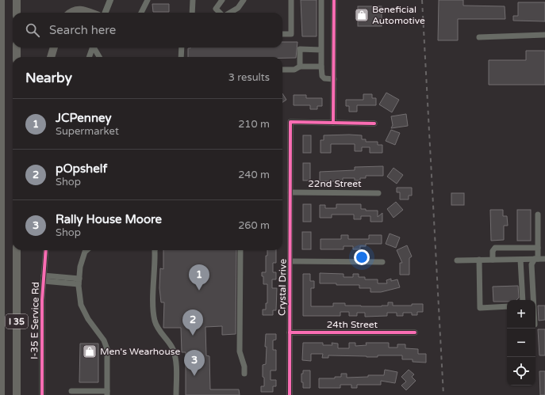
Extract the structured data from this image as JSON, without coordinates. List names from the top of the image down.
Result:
{
  "streets": {
    "highway": ["I 35"],
    "street": [
      "22nd Street",
      "Crystal Drive",
      "I-35 E Service Rd",
      "24th Street"
    ]
  },
  "crossings": [
    ["22nd Street", "Crystal Drive"],
    ["Crystal Drive", "24th Street"]
  ],
  "places": {
    "shop": ["Beneficial Automotive", "Men's Wearhouse"]
  },
  "page": {
    "search": "Search here",
    "heading": ["Nearby", "3 results"],
    "list": [
      {
        "mark": "1",
        "name": "JCPenney",
        "note": "Supermarket",
        "value": "210 m"
      },
      {
        "mark": "2",
        "name": "pOpshelf",
        "note": "Shop",
        "value": "240 m"
      },
      {
        "mark": "3",
        "name": "Rally House Moore",
        "note": "Shop",
        "value": "260 m"
      }
    ],
    "pins": ["1", "2", "3"],
    "map_buttons": ["+", "−"]
  }
}
